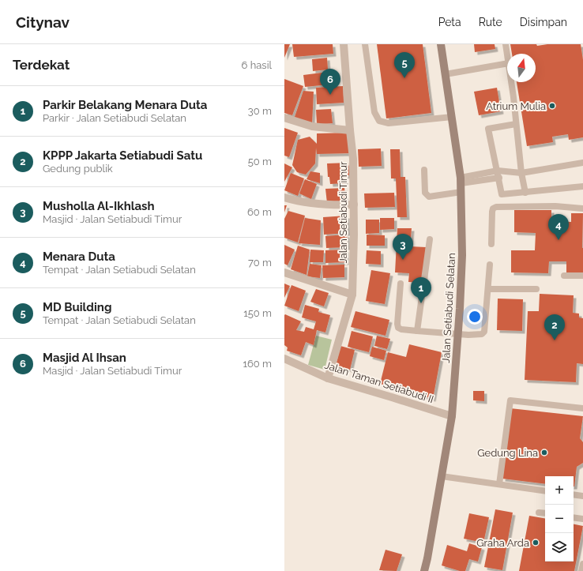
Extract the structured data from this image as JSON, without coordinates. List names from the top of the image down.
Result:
{
  "streets": {
    "street": ["Jalan Setiabudi Timur", "Jalan Setiabudi Selatan", "Jalan Taman Setiabudi II"]
  },
  "crossings": [
    ["Jalan Setiabudi Timur", "Jalan Taman Setiabudi II"],
    ["Jalan Setiabudi Selatan", "Jalan Taman Setiabudi II"]
  ],
  "places": ["Atrium Mulia", "Gedung Lina", "Graha Arda"],
  "north": "top",
  "page": {
    "header": "Citynav",
    "nav": ["Peta", "Rute", "Disimpan"],
    "heading": ["Terdekat", "6 hasil"],
    "pins": [
      "5",
      "6",
      "4",
      "3",
      "1",
      "2"
    ],
    "list": [
      {
        "mark": "1",
        "name": "Parkir Belakang Menara Duta",
        "note": "Parkir · Jalan Setiabudi Selatan",
        "value": "30 m"
      },
      {
        "mark": "2",
        "name": "KPPP Jakarta Setiabudi Satu",
        "note": "Gedung publik",
        "value": "50 m"
      },
      {
        "mark": "3",
        "name": "Musholla Al-Ikhlash",
        "note": "Masjid · Jalan Setiabudi Timur",
        "value": "60 m"
      },
      {
        "mark": "4",
        "name": "Menara Duta",
        "note": "Tempat · Jalan Setiabudi Selatan",
        "value": "70 m"
      },
      {
        "mark": "5",
        "name": "MD Building",
        "note": "Tempat · Jalan Setiabudi Selatan",
        "value": "150 m"
      },
      {
        "mark": "6",
        "name": "Masjid Al Ihsan",
        "note": "Masjid · Jalan Setiabudi Timur",
        "value": "160 m"
      }
    ],
    "map_buttons": ["+", "−"]
  }
}
